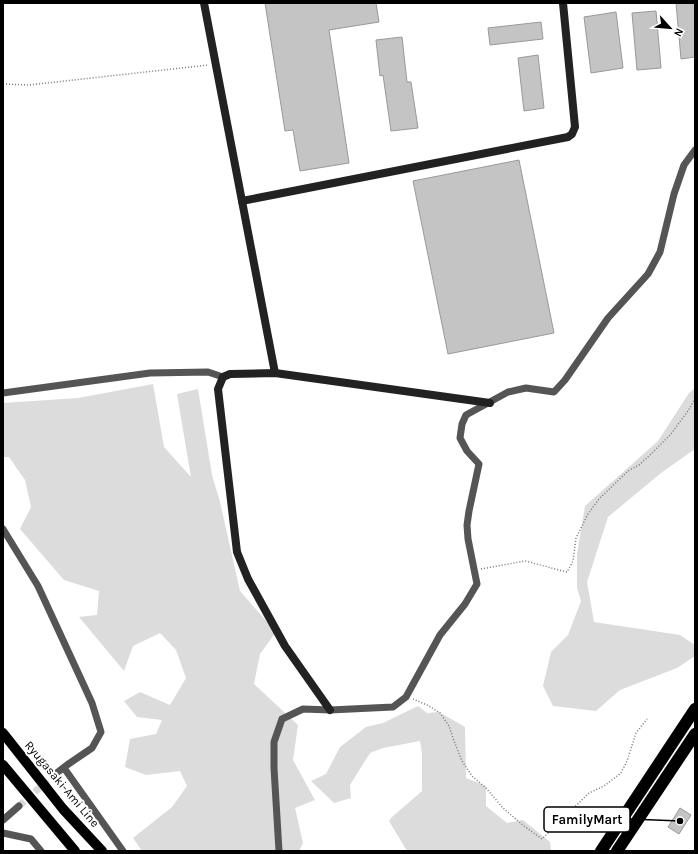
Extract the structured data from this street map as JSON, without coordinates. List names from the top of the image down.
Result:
{
  "streets": {
    "main road": ["Ryugasaki-Ami Line"]
  },
  "places": ["FamilyMart"],
  "north": "bottom right"
}
